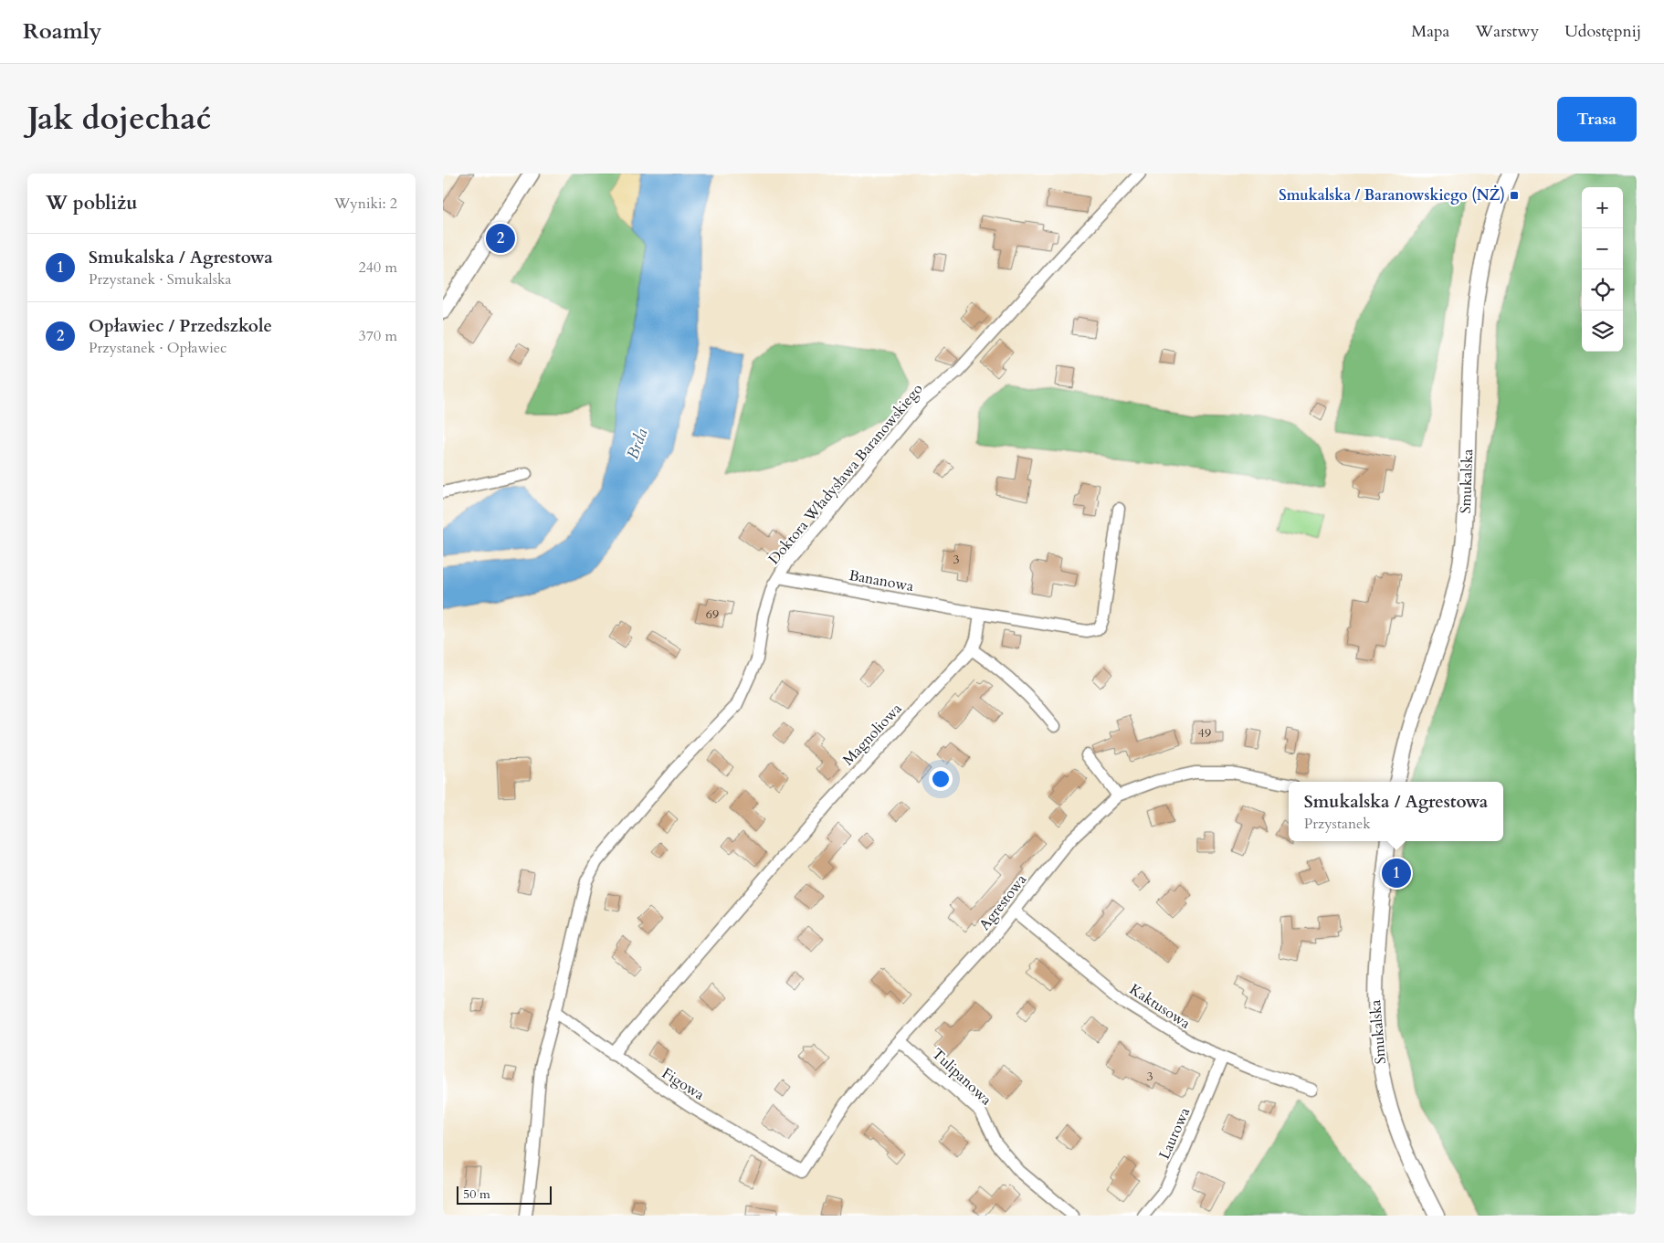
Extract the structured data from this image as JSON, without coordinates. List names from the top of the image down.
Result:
{
  "streets": {
    "street": [
      "Doktora Władysława Baranowskiego",
      "Smukalska",
      "Bananowa",
      "Magnoliowa",
      "Agrestowa",
      "Kaktusowa",
      "Tulipanowa",
      "Figowa",
      "Laurowa"
    ]
  },
  "crossings": [
    ["Doktora Władysława Baranowskiego", "Bananowa"],
    ["Doktora Władysława Baranowskiego", "Figowa"],
    ["Bananowa", "Magnoliowa"],
    ["Magnoliowa", "Figowa"],
    ["Agrestowa", "Kaktusowa"],
    ["Agrestowa", "Tulipanowa"],
    ["Agrestowa", "Figowa"],
    ["Kaktusowa", "Laurowa"]
  ],
  "water": ["Brda"],
  "places": {
    "transit": ["Smukalska / Baranowskiego (NŻ)"]
  },
  "house_numbers": [
    "3",
    "69",
    "49",
    "3"
  ],
  "scale_bar": "50 m",
  "page": {
    "header": "Roamly",
    "nav": ["Mapa", "Warstwy", "Udostępnij"],
    "title": "Jak dojechać",
    "buttons": "Trasa",
    "heading": ["W pobliżu", "Wyniki: 2"],
    "map_buttons": ["+", "−"],
    "pins": ["2", "1"],
    "list": [
      {
        "mark": "1",
        "name": "Smukalska / Agrestowa",
        "note": "Przystanek · Smukalska",
        "value": "240 m"
      },
      {
        "mark": "2",
        "name": "Opławiec / Przedszkole",
        "note": "Przystanek · Opławiec",
        "value": "370 m"
      }
    ],
    "popup": ["Smukalska / Agrestowa", "Przystanek"],
    "scale": "50 m"
  }
}
